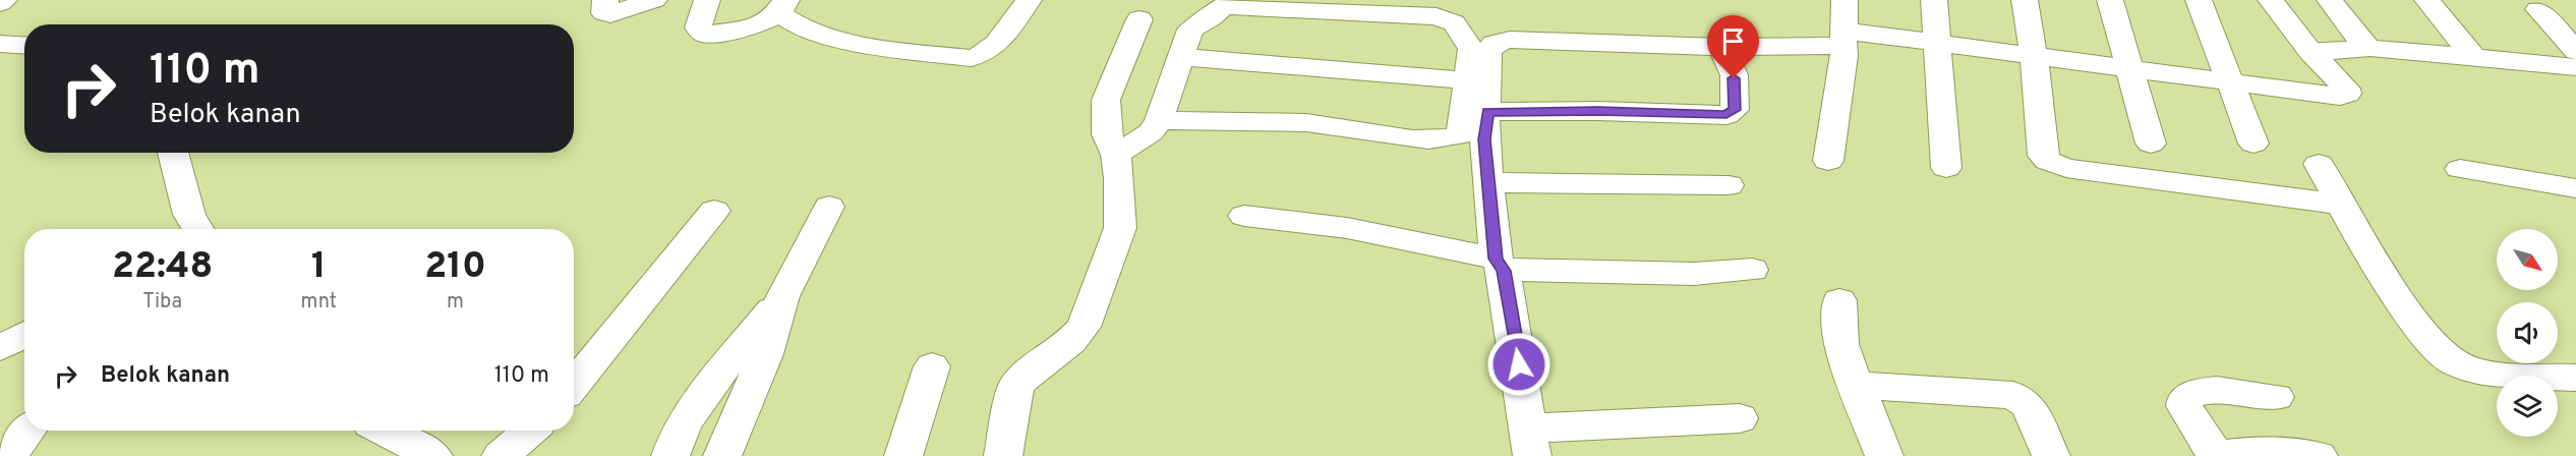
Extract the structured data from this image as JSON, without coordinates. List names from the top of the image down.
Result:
{
  "north": "bottom right",
  "page": {
    "turn": ["110 m", "Belok kanan"],
    "eta": [
      "22:48",
      "Tiba",
      "1",
      "mnt",
      "210",
      "m"
    ],
    "list": [
      {
        "name": "Belok kanan",
        "value": "110 m"
      }
    ]
  }
}
